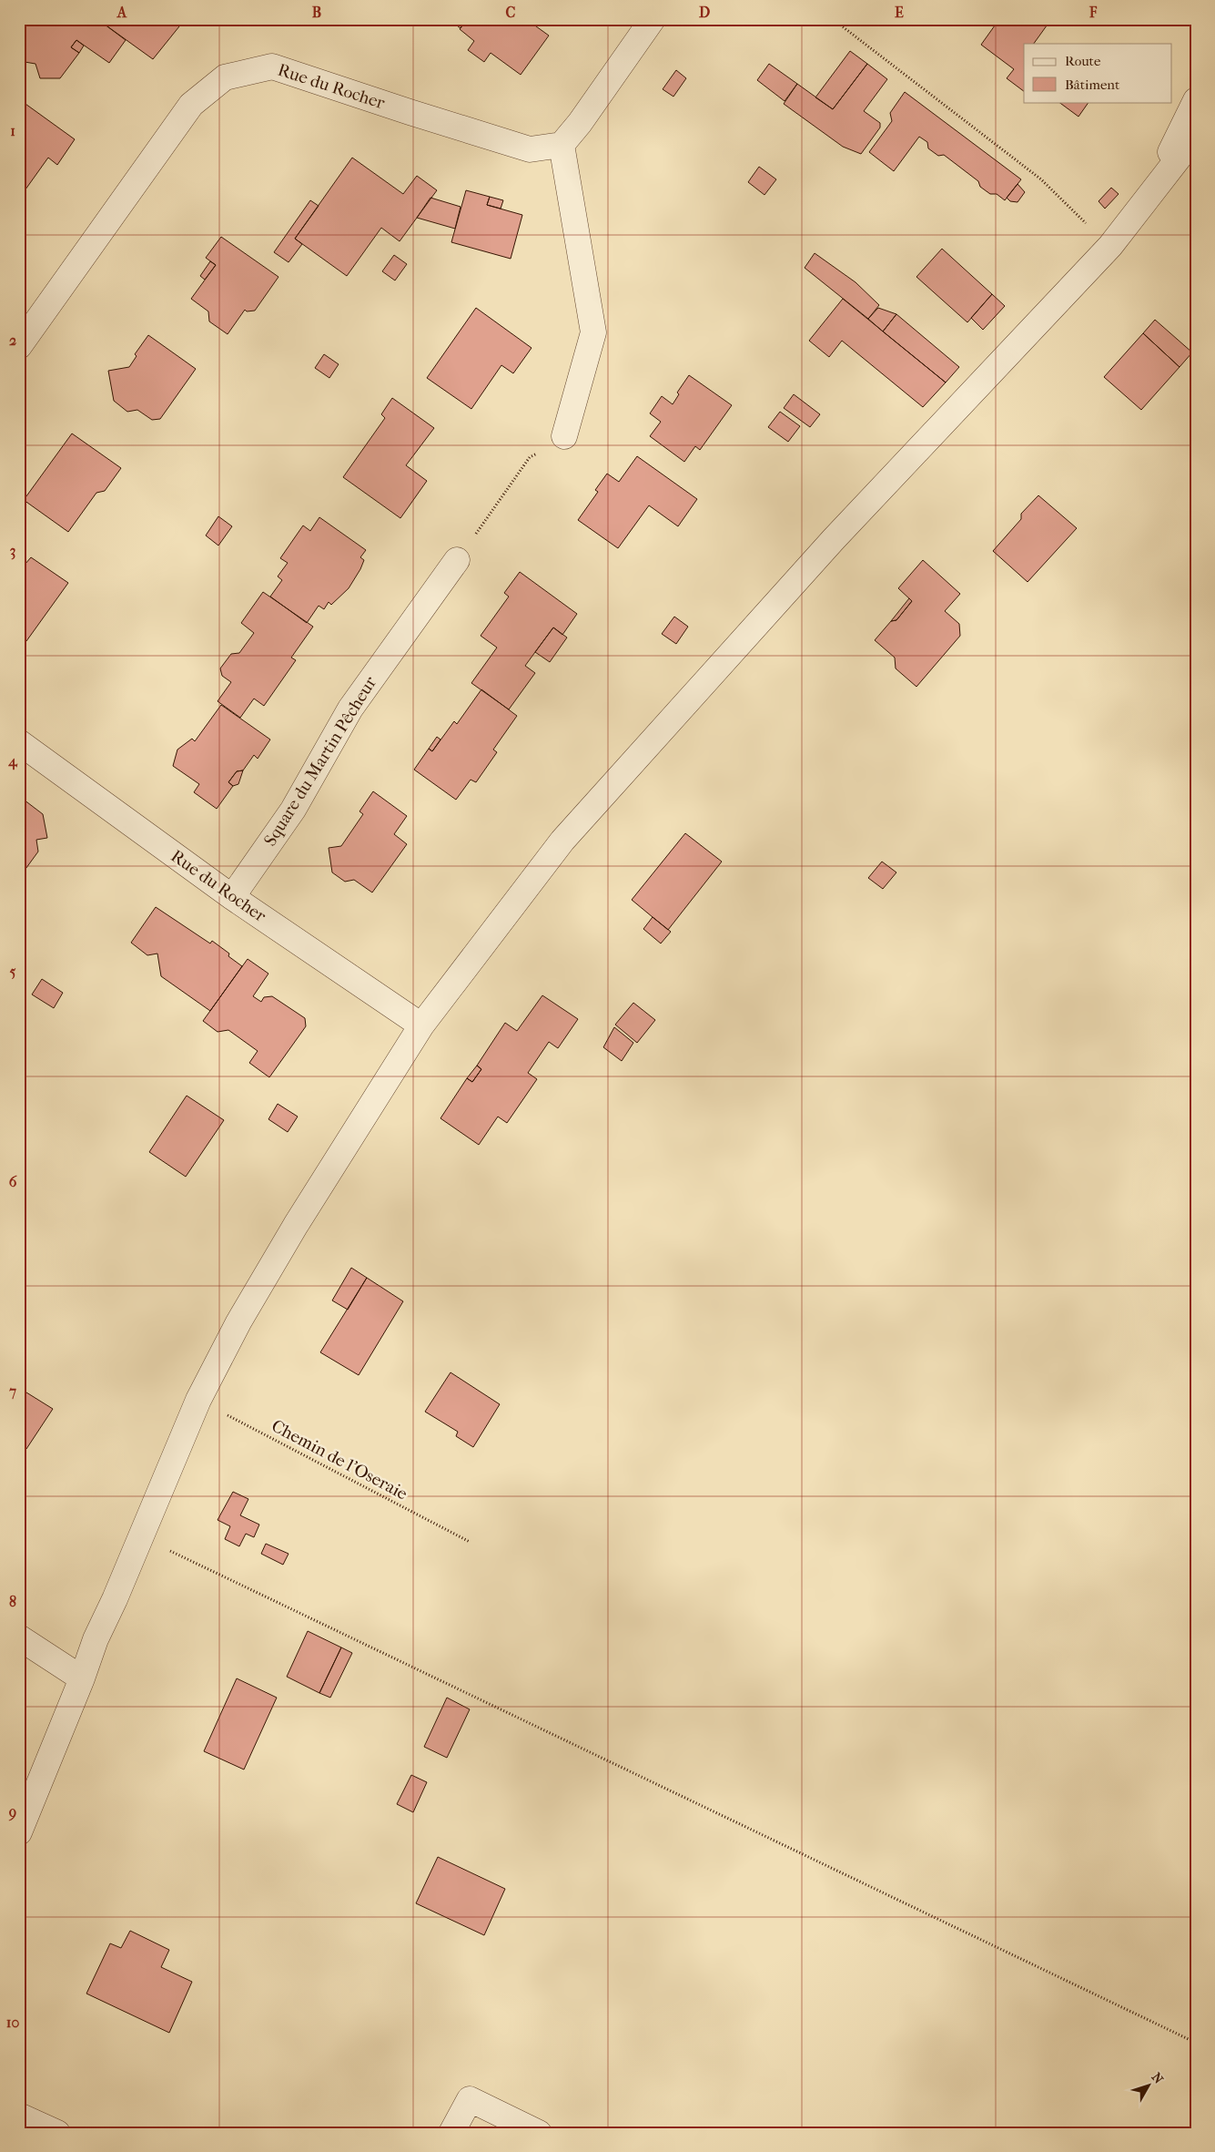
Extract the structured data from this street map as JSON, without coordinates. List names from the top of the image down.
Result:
{
  "streets": {
    "street": ["Rue du Rocher", "Square du Martin Pêcheur"],
    "path": ["Chemin de l'Oseraie"]
  },
  "crossings": [
    ["Rue du Rocher", "Square du Martin Pêcheur"]
  ],
  "legend": ["Route", "Bâtiment"],
  "north": "top right",
  "grid": {
    "columns": [
      "A",
      "B",
      "C",
      "D",
      "E",
      "F"
    ],
    "rows": [
      "1",
      "2",
      "3",
      "4",
      "5",
      "6",
      "7",
      "8",
      "9",
      "10"
    ]
  }
}
